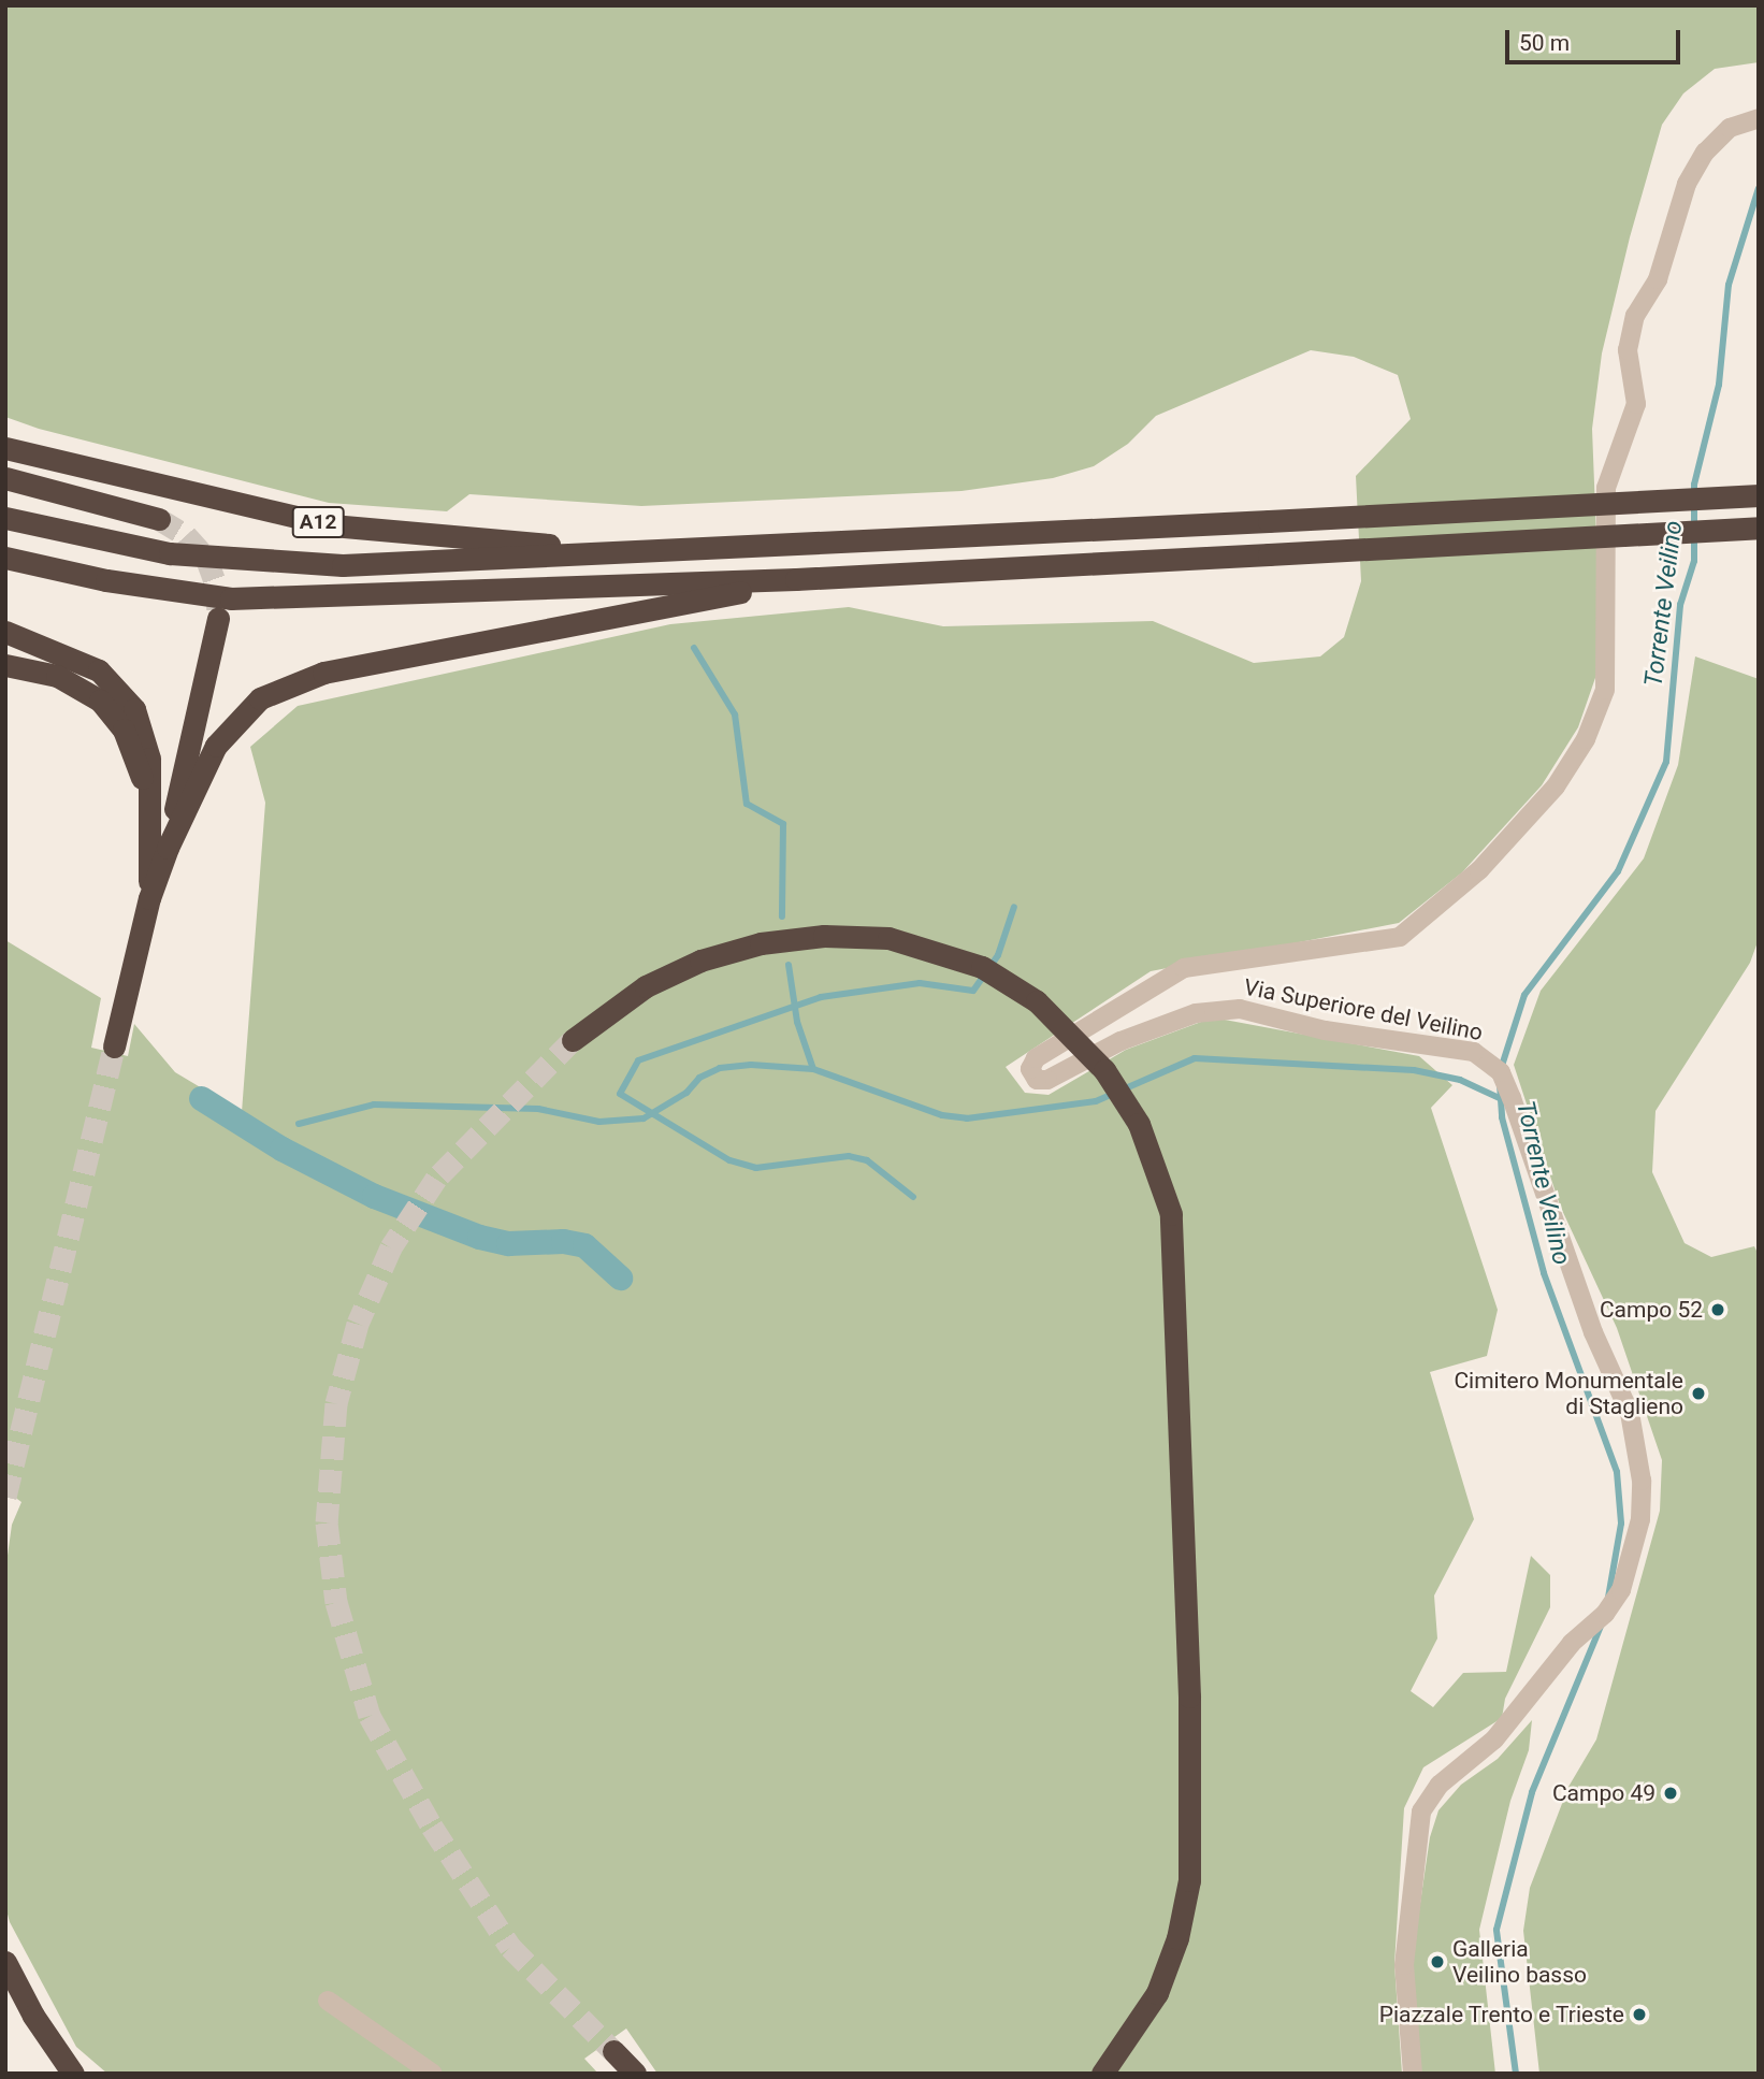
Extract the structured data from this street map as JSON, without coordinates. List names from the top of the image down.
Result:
{
  "streets": {
    "highway": ["A12"],
    "street": ["Via Superiore del Veilino"]
  },
  "water": ["Torrente Veilino"],
  "places": [
    "Campo 52",
    "Cimitero Monumentale di Staglieno",
    "Campo 49",
    "Galleria Veilino basso",
    "Piazzale Trento e Trieste"
  ],
  "scale_bar": "50 m"
}
